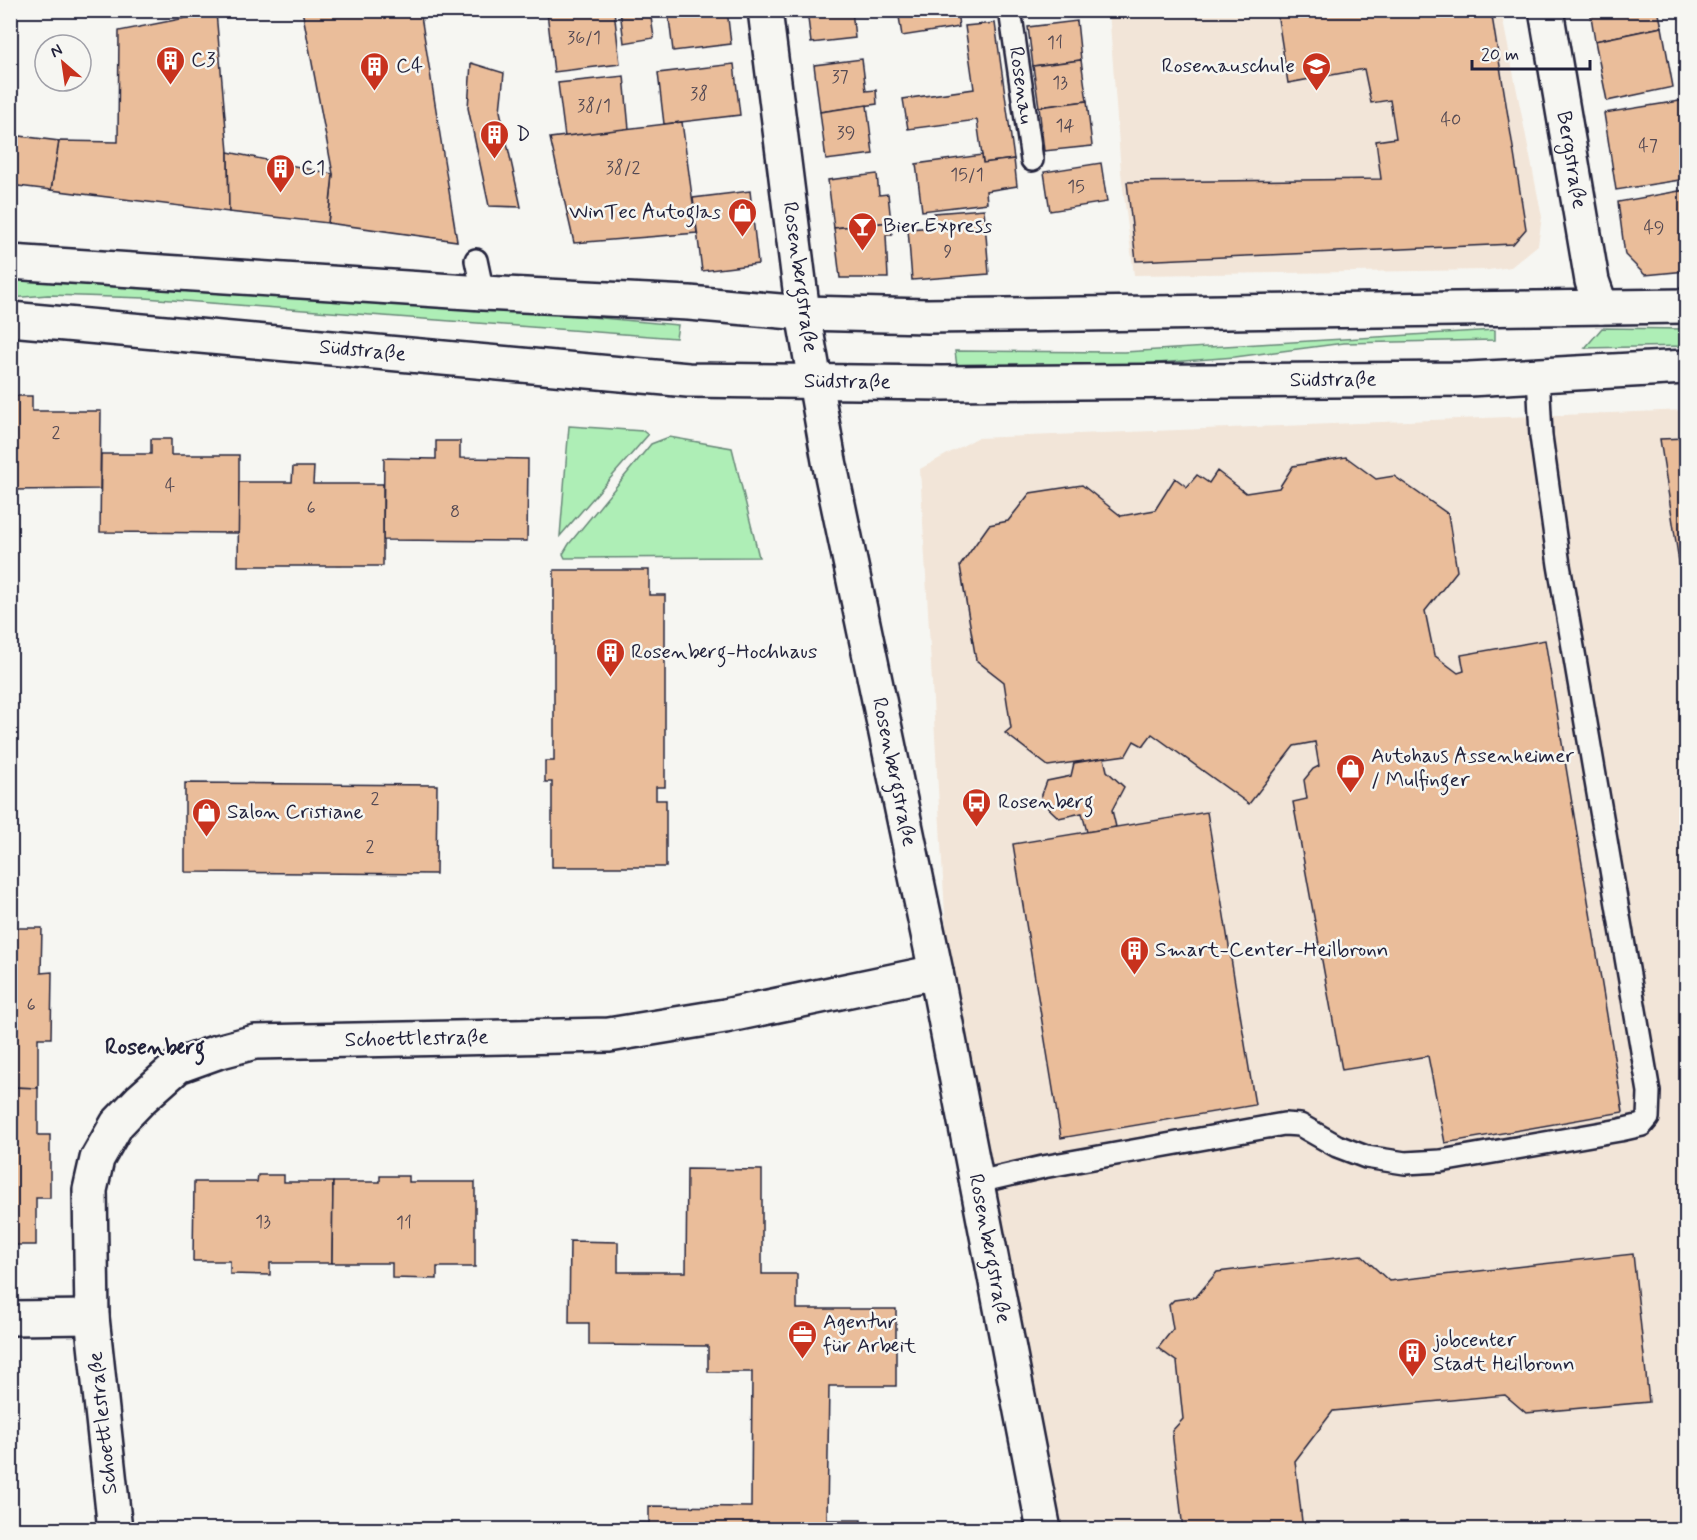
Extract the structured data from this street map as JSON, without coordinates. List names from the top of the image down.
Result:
{
  "streets": {
    "main road": [
      "Bergstraße",
      "Rosenbergstraße",
      "Südstraße",
      "Schoettlestraße"
    ],
    "lane": ["Rosenau"]
  },
  "crossings": [
    ["Rosenbergstraße", "Südstraße"],
    ["Rosenbergstraße", "Schoettlestraße"]
  ],
  "districts": ["Rosenberg"],
  "places": {
    "building": [
      "C3",
      "C4",
      "D",
      "C1",
      "Rosenberg-Hochhaus",
      "Smart-Center-Heilbronn",
      "jobcenter Stadt Heilbronn"
    ],
    "school or university": ["Rosenauschule"],
    "shop": ["WinTec Autoglas", "Autohaus Assenheimer / Mulfinger", "Salon Cristiane"],
    "bar": ["Bier Express"],
    "bus stop": ["Rosenberg"],
    "office": ["Agentur für Arbeit"]
  },
  "house_numbers": [
    "36/1",
    "11",
    "37",
    "13",
    "38",
    "38/1",
    "40",
    "14",
    "39",
    "47",
    "38/2",
    "15/1",
    "15",
    "49",
    "9",
    "2",
    "4",
    "6",
    "8",
    "2",
    "2",
    "6",
    "13",
    "11"
  ],
  "scale_bar": "20 m",
  "north": "top left"
}
